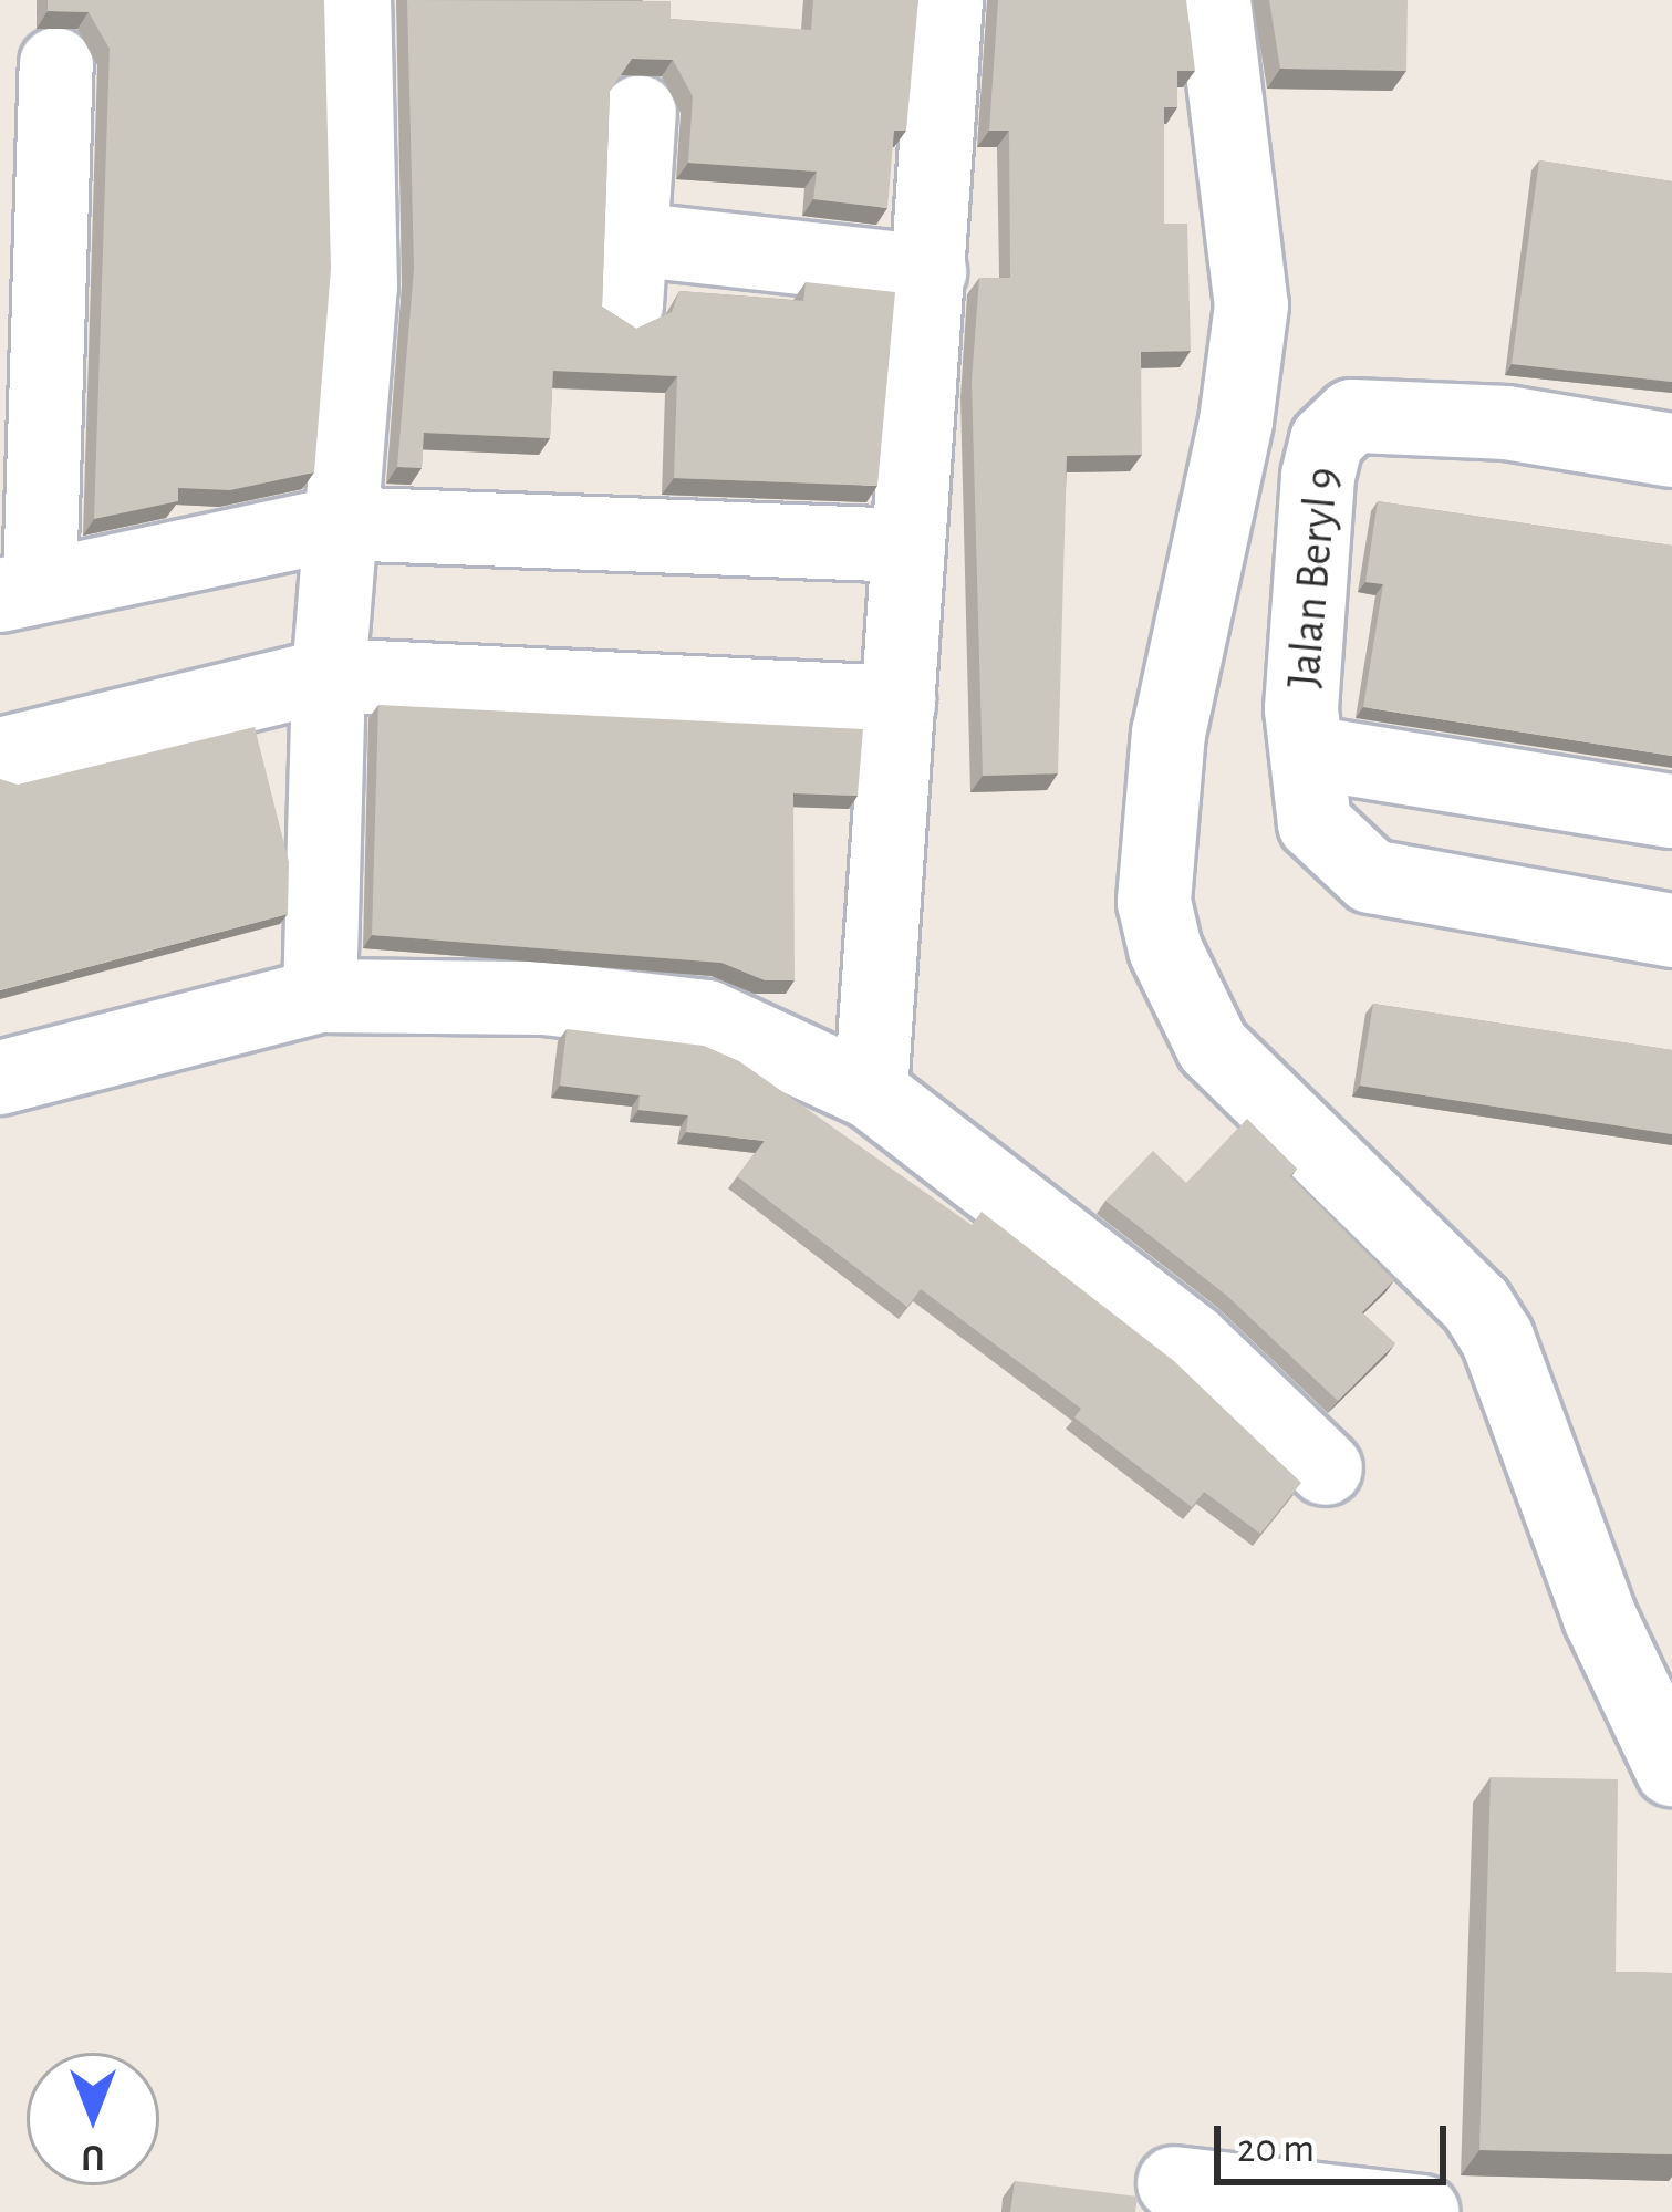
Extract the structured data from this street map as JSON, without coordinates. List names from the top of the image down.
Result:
{
  "streets": {
    "street": ["Jalan Beryl 9"]
  },
  "scale_bar": "20 m",
  "north": "bottom"
}
